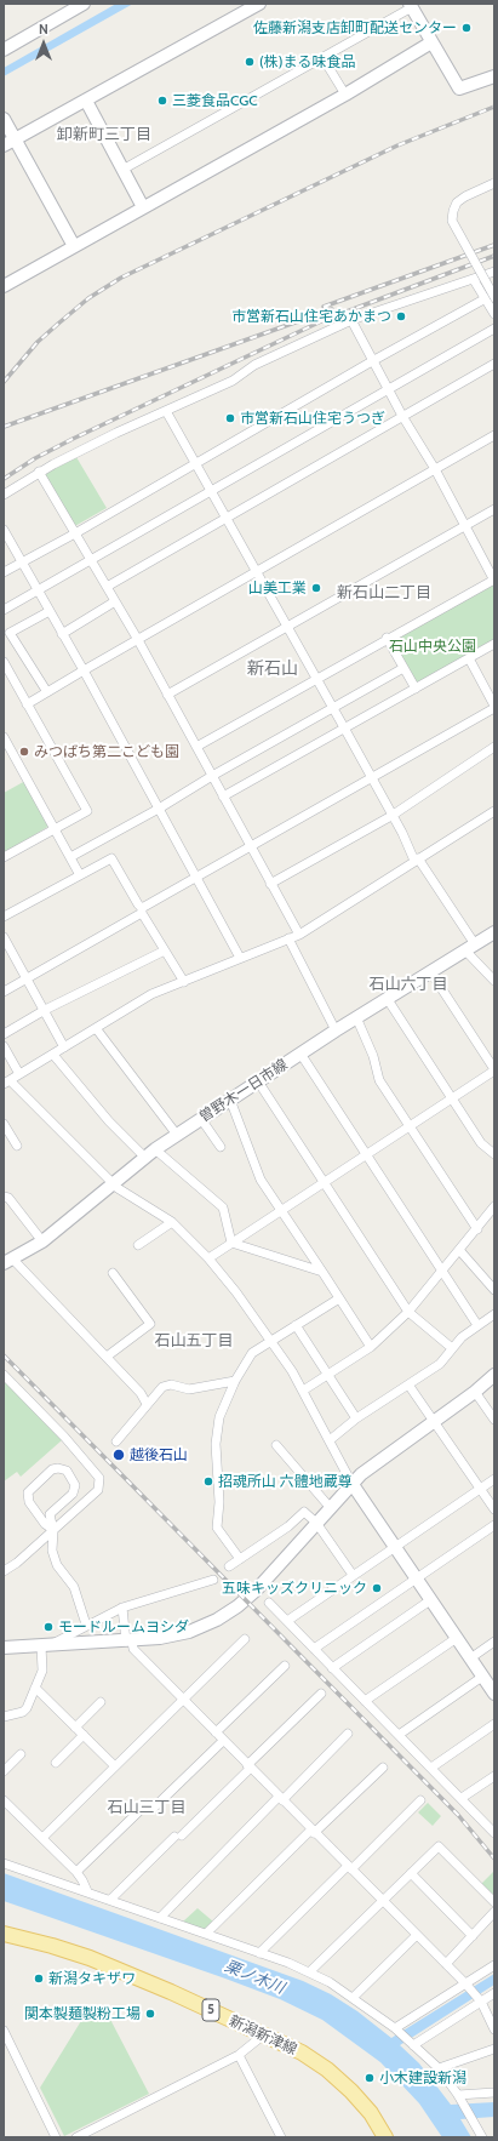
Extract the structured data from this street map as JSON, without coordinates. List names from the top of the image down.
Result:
{
  "streets": {
    "main road": ["5", "新潟新津線"],
    "street": ["曽野木一日市線"]
  },
  "districts": [
    "卸新町三丁目",
    "新石山二丁目",
    "新石山",
    "石山六丁目",
    "石山五丁目",
    "石山三丁目"
  ],
  "water": ["栗ノ木川"],
  "parks": ["石山中央公園"],
  "places": [
    "佐藤新潟支店卸町配送センター",
    "(株)まる味食品",
    "三菱食品CGC",
    "市営新石山住宅あかまつ",
    "市営新石山住宅うつぎ",
    "山美工業",
    "みつばち第二こども園",
    "越後石山",
    "招魂所山 六體地蔵尊",
    "五味キッズクリニック",
    "モードルームヨシダ",
    "新潟タキザワ",
    "関本製麺製粉工場",
    "小木建設新潟"
  ],
  "north": "top"
}
